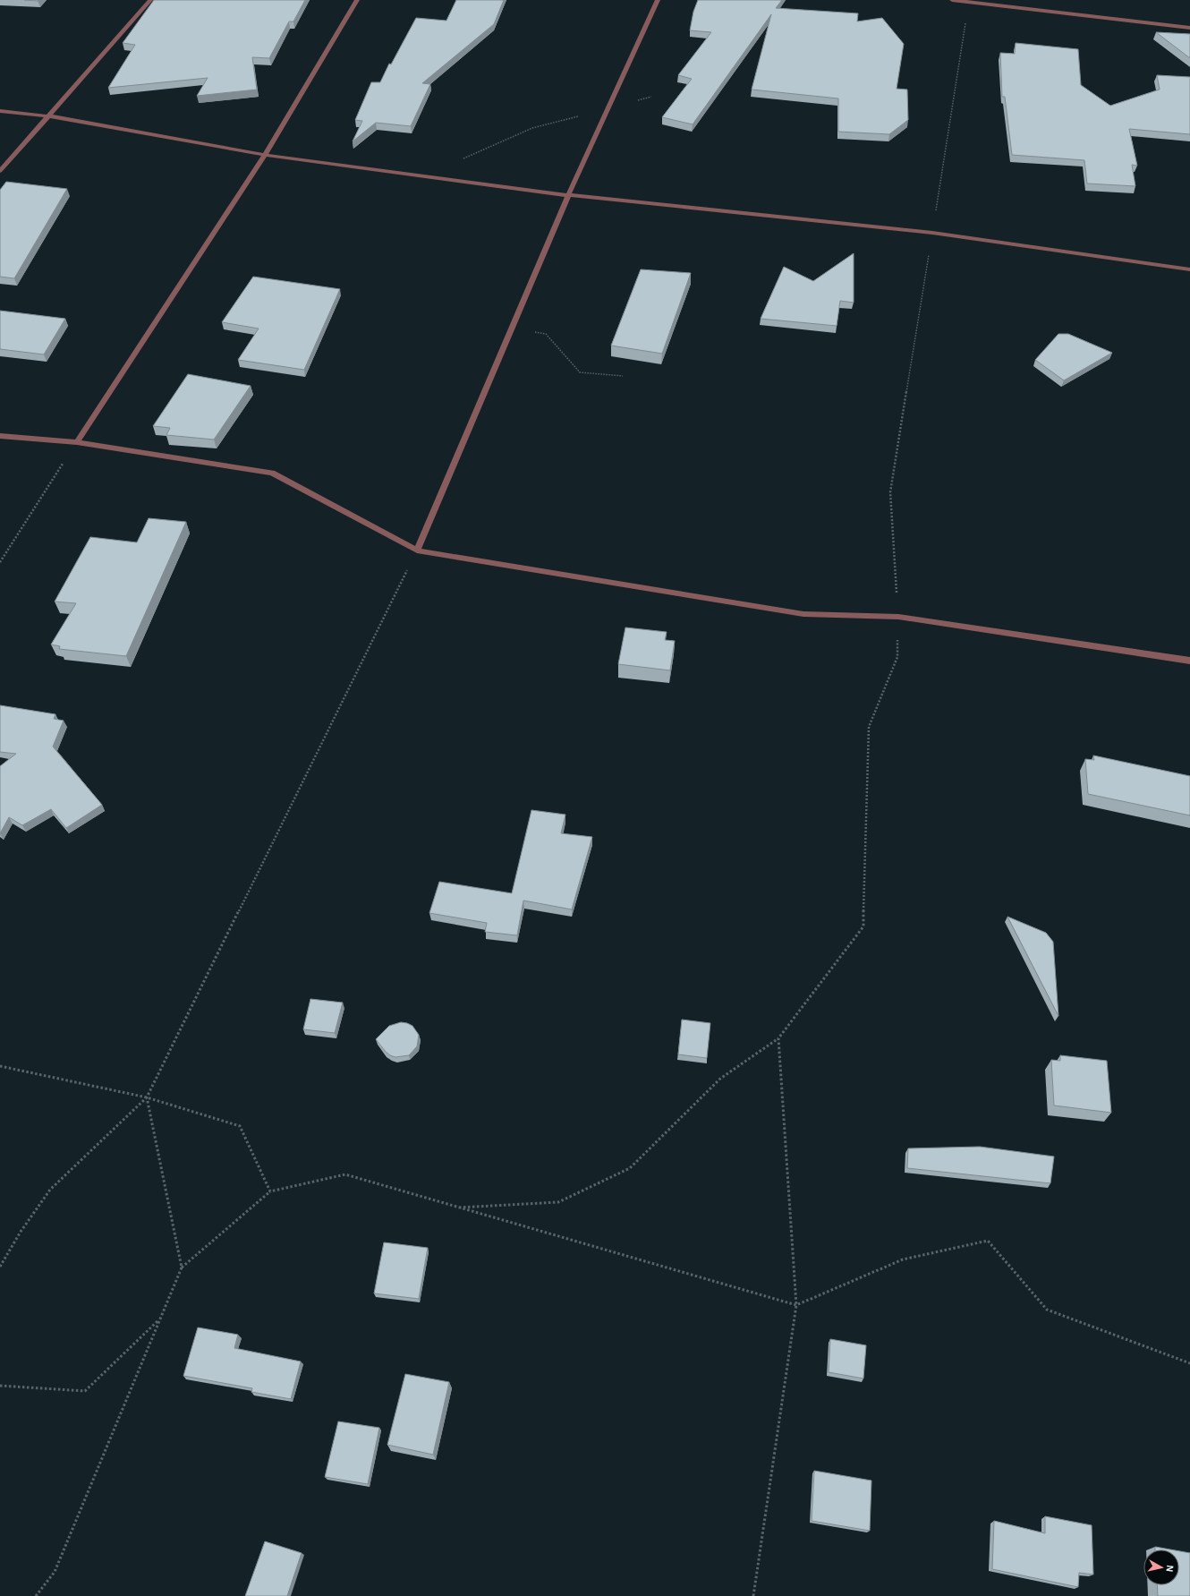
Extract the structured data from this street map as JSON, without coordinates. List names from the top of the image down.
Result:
{
  "north": "right"
}
